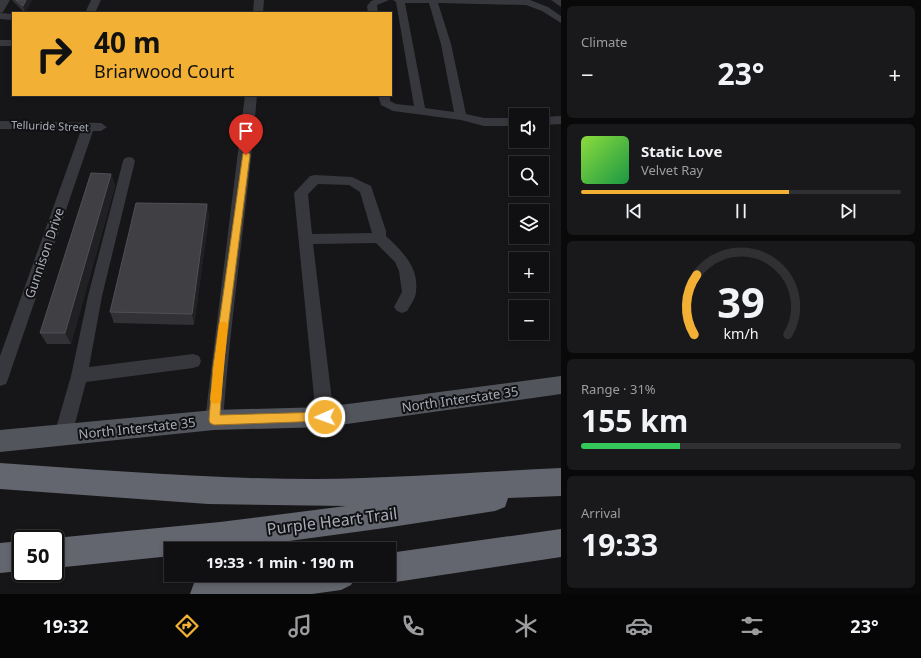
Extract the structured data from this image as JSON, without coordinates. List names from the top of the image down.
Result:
{
  "streets": {
    "highway": ["Purple Heart Trail"],
    "main road": ["North Interstate 35"],
    "street": ["Telluride Street", "Gunnison Drive"]
  },
  "crossings": [
    ["Telluride Street", "Gunnison Drive"]
  ],
  "page": {
    "tile": [
      "Climate",
      ["Range · 31%", "155 km"],
      ["Arrival", "19:33"]
    ],
    "turn": ["40 m", "Briarwood Court"],
    "heat": ["−", "23°", "+"],
    "map_buttons": ["+", "−"],
    "song": ["Static Love", "Velvet Ray"],
    "limit": "50",
    "trip": "19:33 · 1 min · 190 m",
    "tabs": ["19:32", "23°"],
    "gauge": ["39", "km/h"]
  }
}
